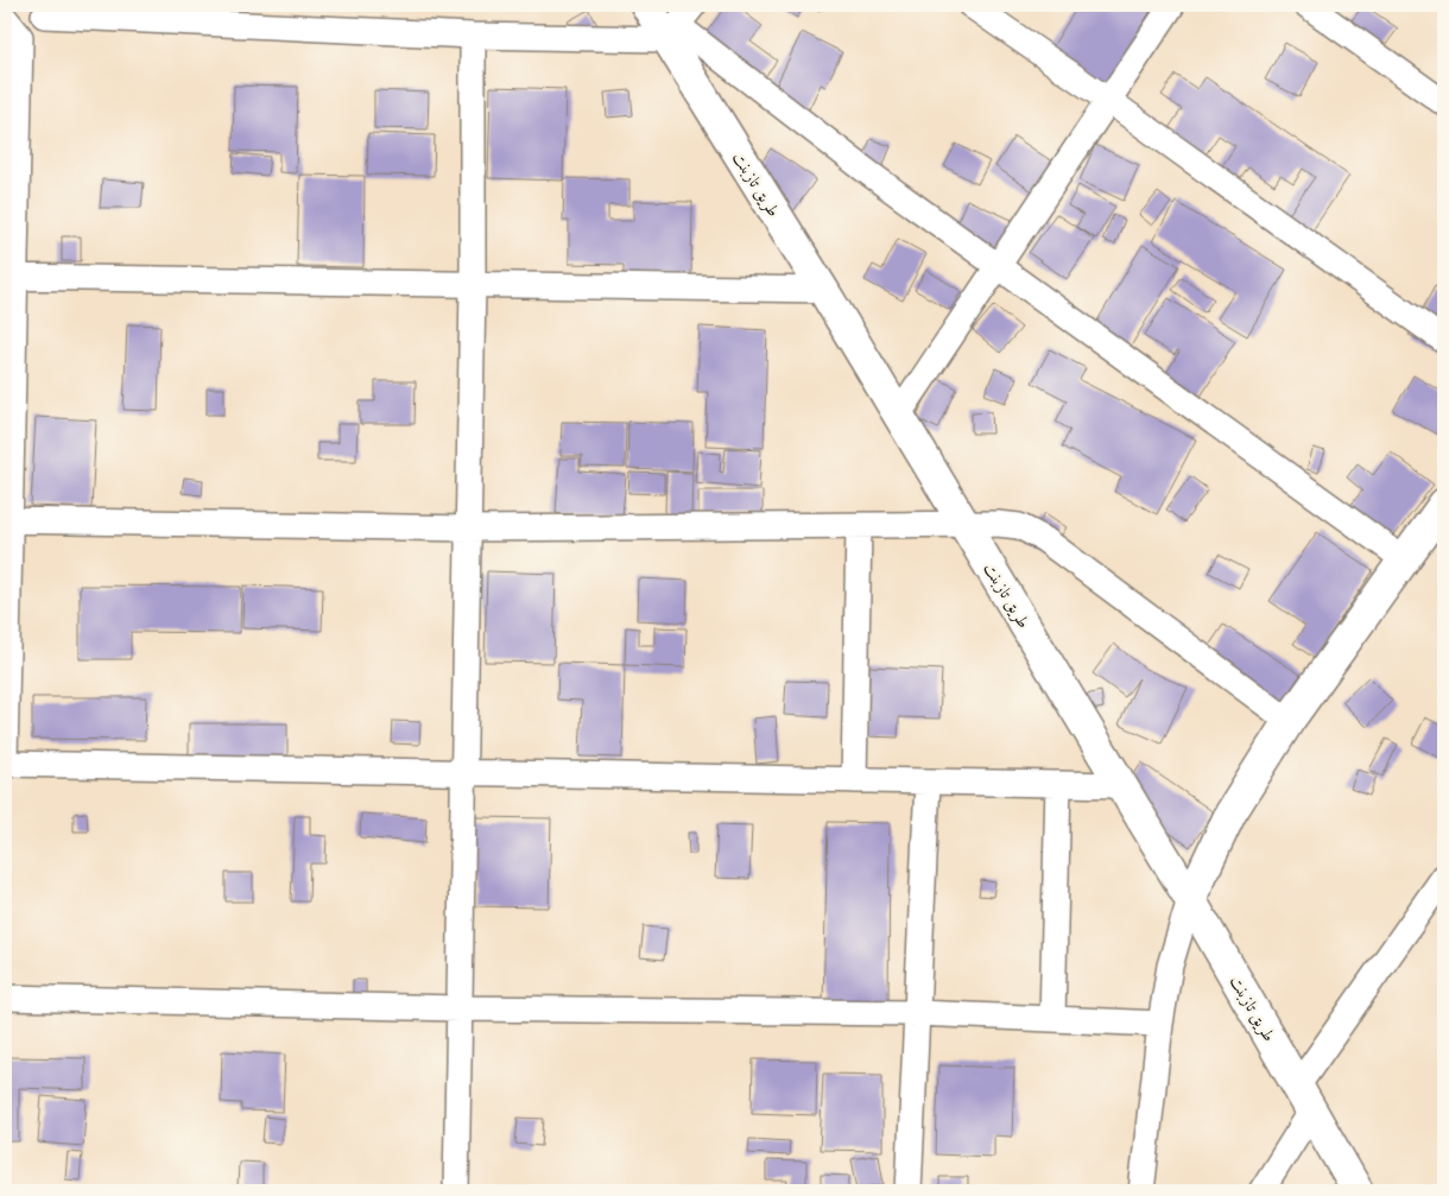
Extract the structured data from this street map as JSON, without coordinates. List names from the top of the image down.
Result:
{
  "streets": {
    "street": ["طريق تازبنت"]
  }
}
